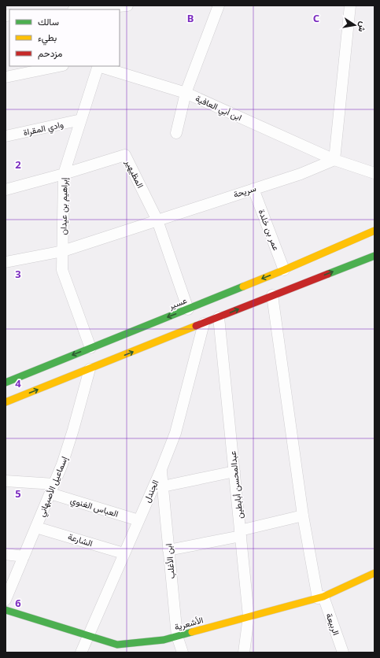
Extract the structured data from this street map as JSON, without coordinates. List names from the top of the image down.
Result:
{
  "streets": {
    "main road": ["عسير", "الأشعرية"],
    "street": [
      "ابن أبي العافية",
      "وادي المقراة",
      "المظيهير",
      "سريحة",
      "إبراهيم بن عيدان",
      "عمر بن خلدة",
      "عبدالمحسن أبابطين",
      "إسماعيل الأصبهاني",
      "الجندل",
      "العباس الغنوي",
      "الشارعة",
      "ابن الأغلب",
      "الربيعة"
    ]
  },
  "crossings": [
    ["ابن أبي العافية", "سريحة"],
    ["ابن أبي العافية", "إبراهيم بن عيدان"],
    ["وادي المقراة", "إبراهيم بن عيدان"],
    ["المظيهير", "سريحة"],
    ["المظيهير", "إبراهيم بن عيدان"],
    ["المظيهير", "عسير"],
    ["سريحة", "إبراهيم بن عيدان"],
    ["سريحة", "عمر بن خلدة"],
    ["إبراهيم بن عيدان", "عسير"],
    ["عمر بن خلدة", "عسير"],
    ["عبدالمحسن أبابطين", "الأشعرية"],
    ["إسماعيل الأصبهاني", "العباس الغنوي"],
    ["إسماعيل الأصبهاني", "الشارعة"],
    ["الجندل", "العباس الغنوي"],
    ["الجندل", "الشارعة"],
    ["الجندل", "ابن الأغلب"],
    ["الجندل", "الأشعرية"],
    ["ابن الأغلب", "الأشعرية"],
    ["الأشعرية", "الربيعة"]
  ],
  "legend": ["سالك", "بطيء", "مزدحم"],
  "north": "right",
  "grid": {
    "columns": ["B", "C"],
    "rows": [
      "2",
      "3",
      "4",
      "5",
      "6"
    ]
  }
}
